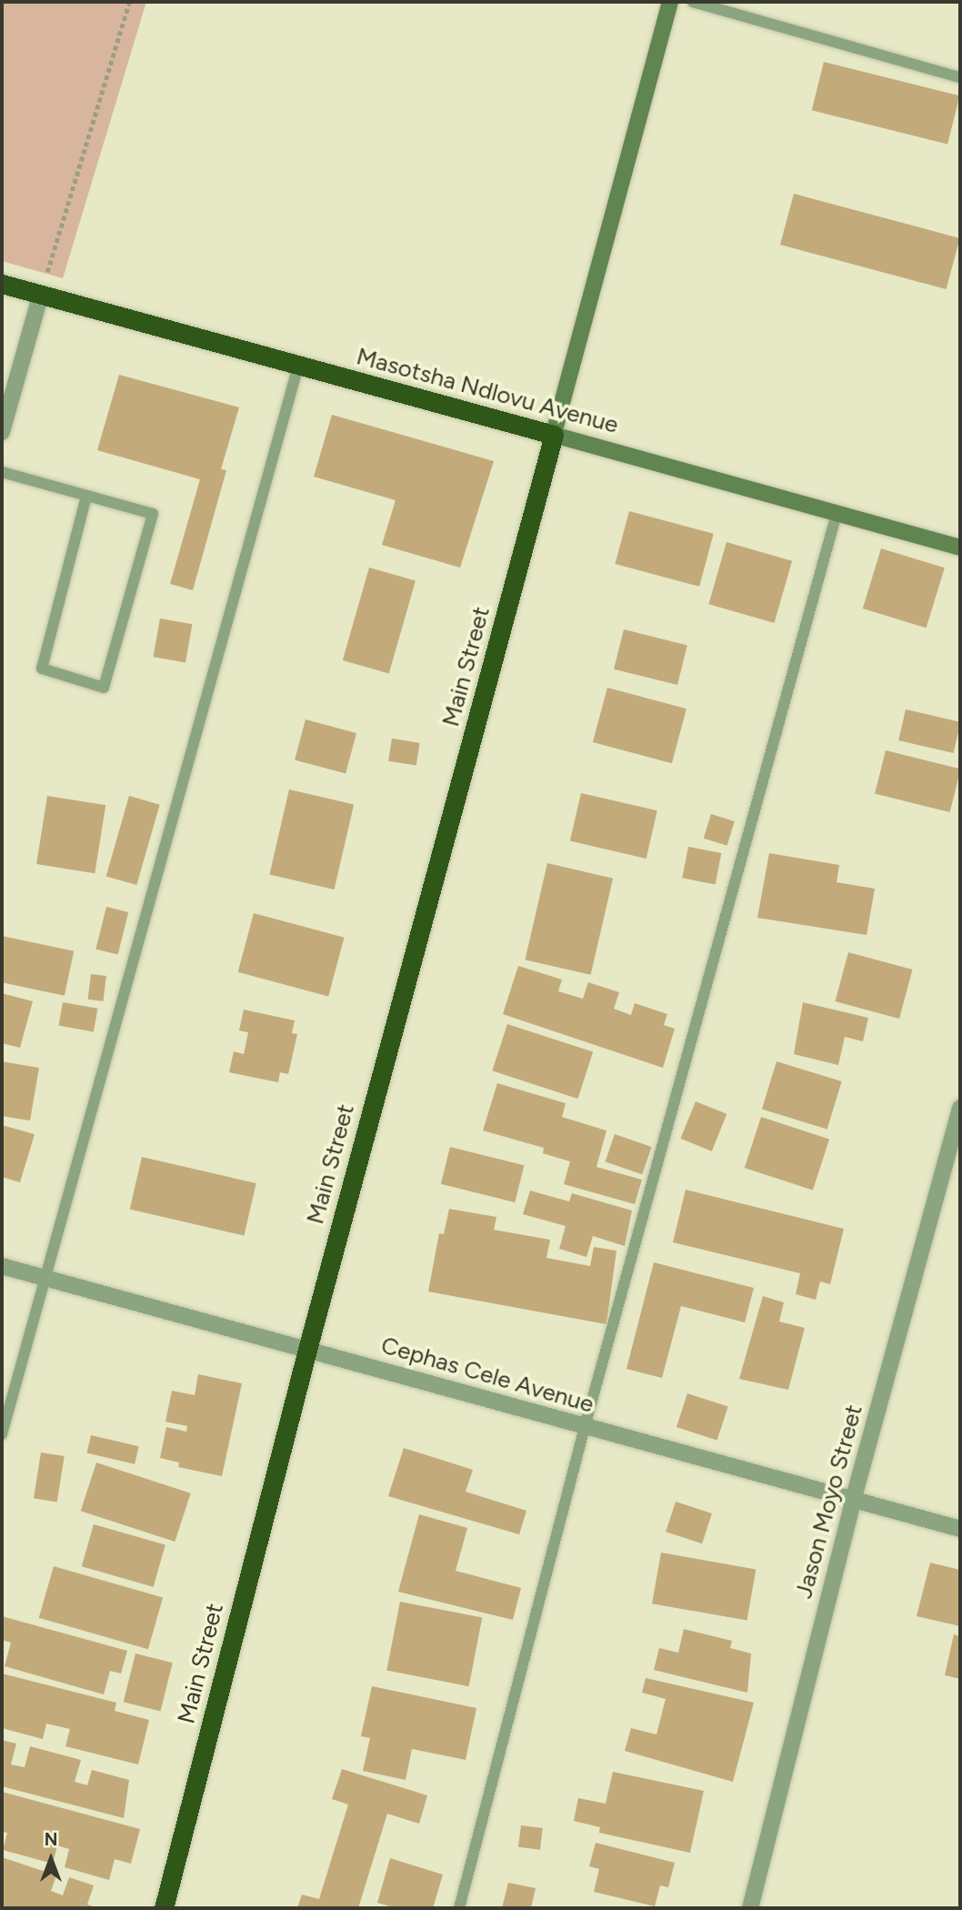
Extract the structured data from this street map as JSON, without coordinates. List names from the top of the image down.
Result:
{
  "streets": {
    "highway": ["Masotsha Ndlovu Avenue", "Main Street"],
    "street": ["Cephas Cele Avenue", "Jason Moyo Street"]
  },
  "crossings": [
    ["Masotsha Ndlovu Avenue", "Main Street"],
    ["Main Street", "Cephas Cele Avenue"],
    ["Cephas Cele Avenue", "Jason Moyo Street"]
  ],
  "north": "top"
}
